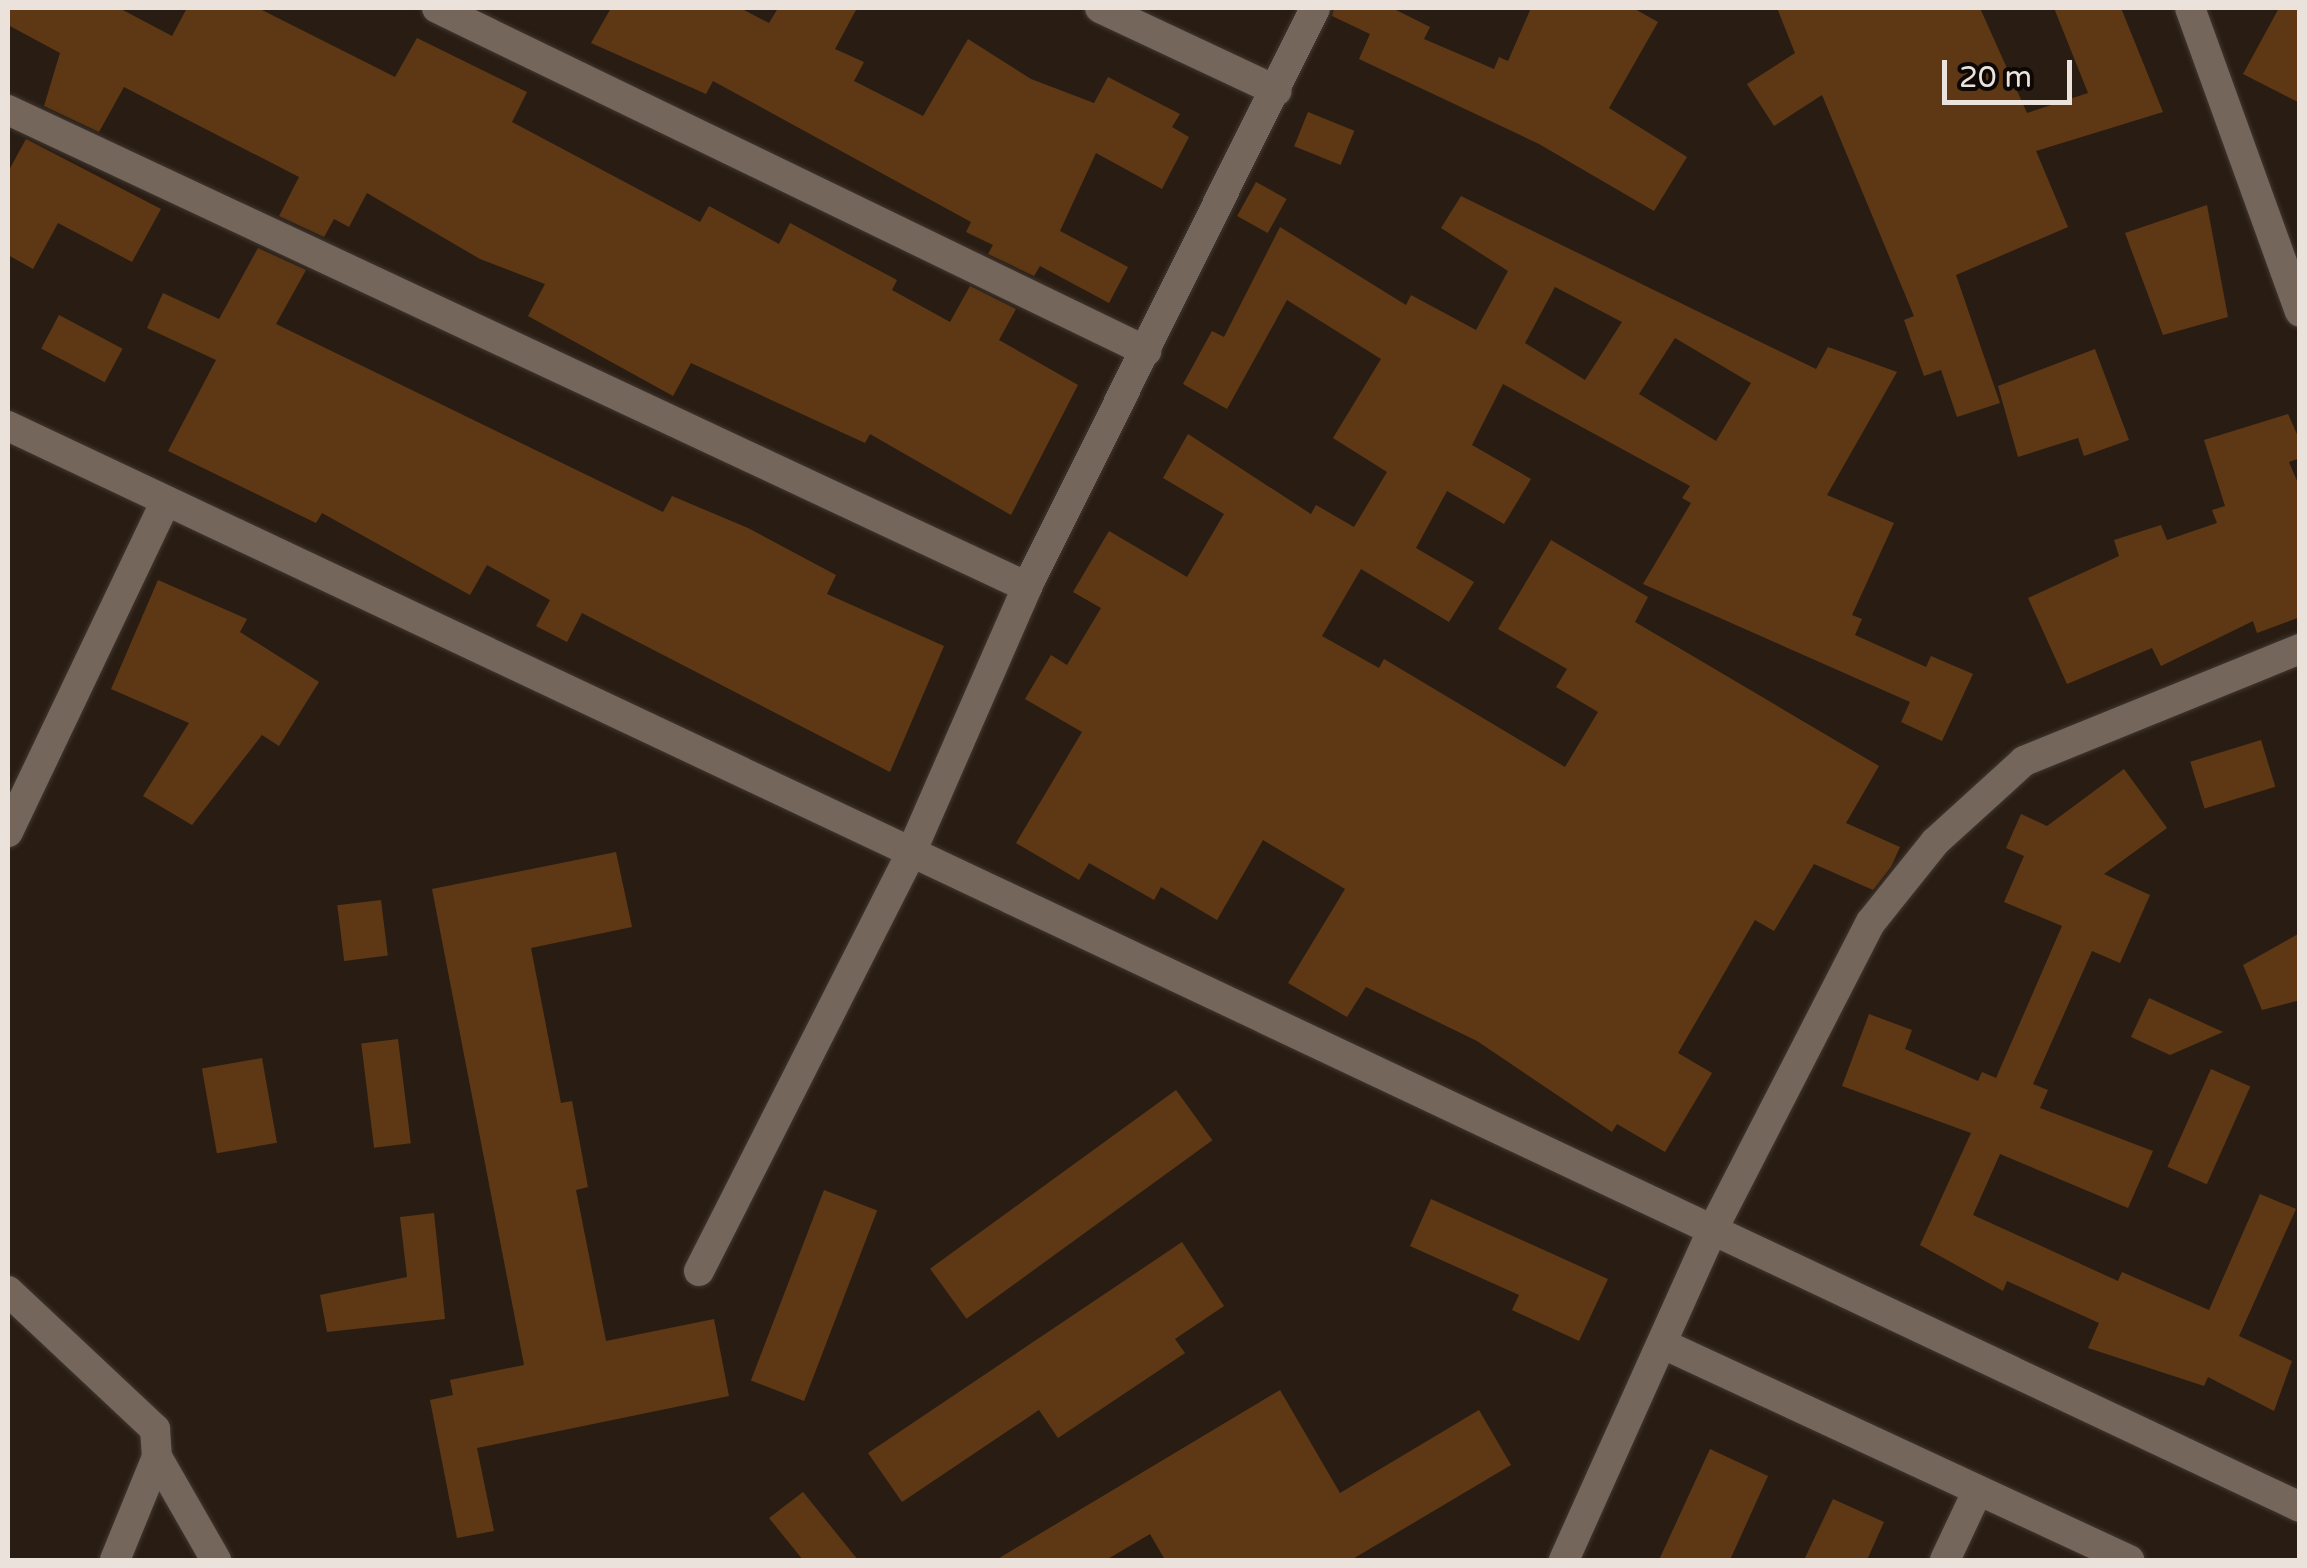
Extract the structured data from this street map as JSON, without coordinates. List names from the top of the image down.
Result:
{
  "scale_bar": "20 m"
}
